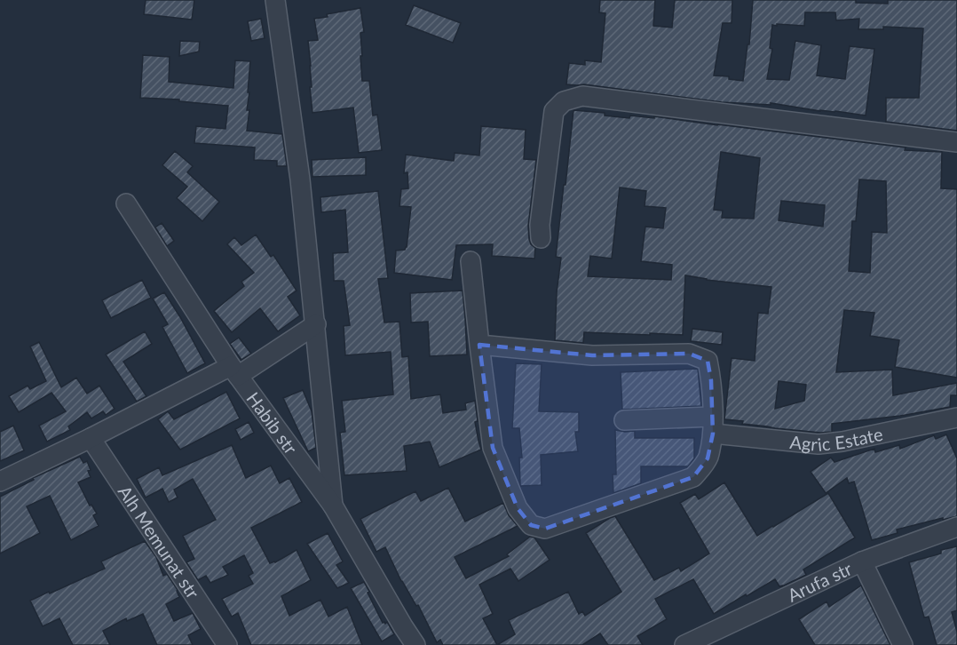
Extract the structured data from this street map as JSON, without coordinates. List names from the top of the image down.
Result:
{
  "streets": {
    "street": [
      "Habib str",
      "Agric Estate",
      "Alh Memunat str",
      "Arufa str"
    ]
  }
}
